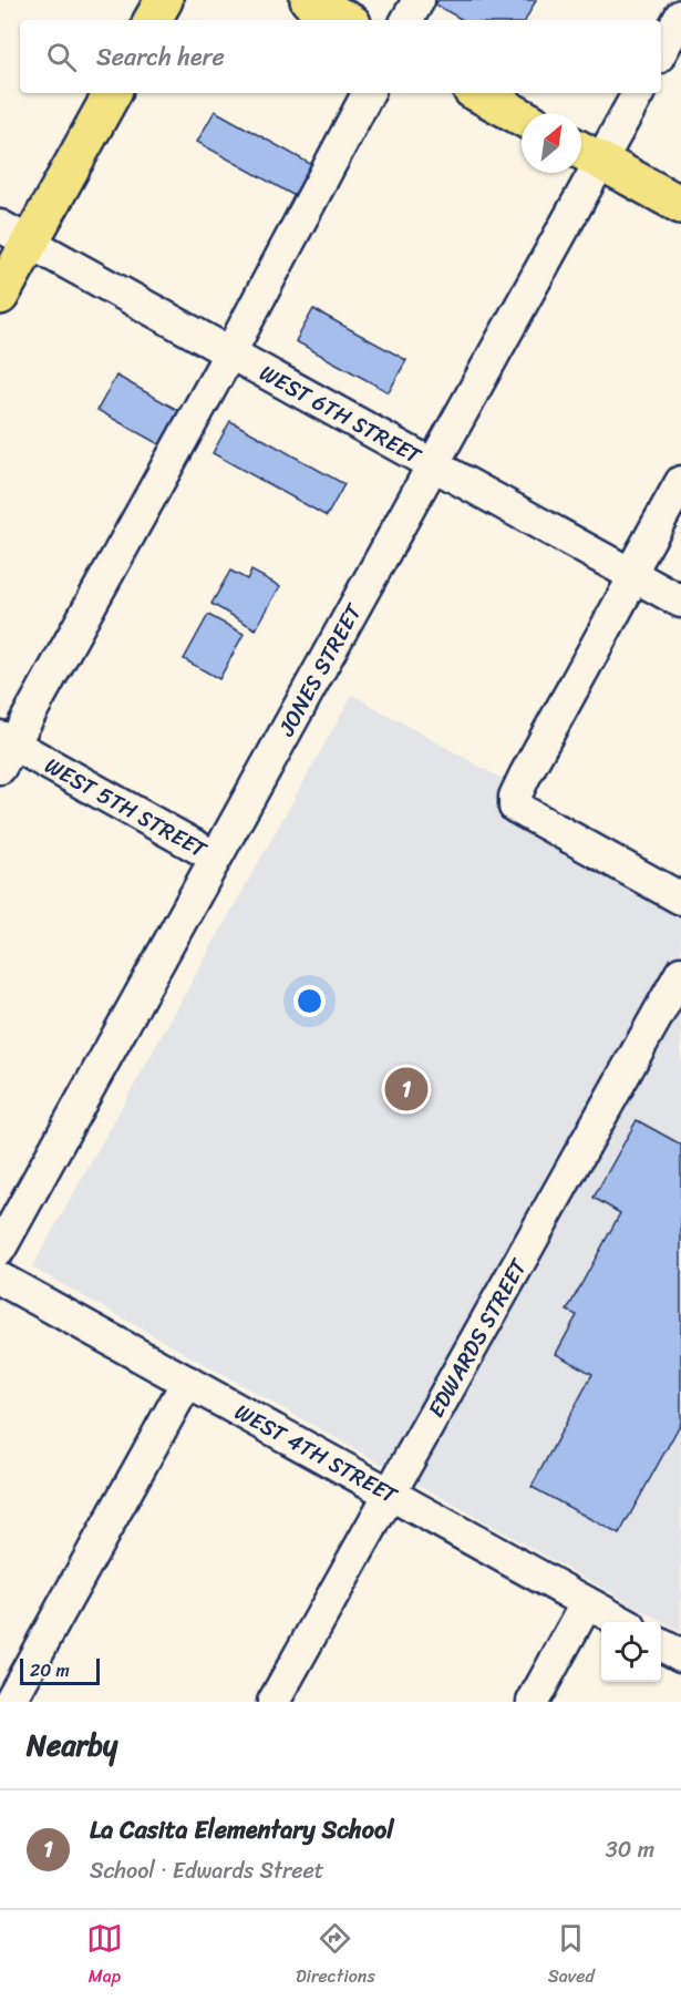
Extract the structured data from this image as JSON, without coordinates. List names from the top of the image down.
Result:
{
  "streets": {
    "street": [
      "WEST 6TH STREET",
      "JONES STREET",
      "WEST 5TH STREET",
      "EDWARDS STREET",
      "WEST 4TH STREET"
    ]
  },
  "crossings": [
    ["WEST 6TH STREET", "JONES STREET"],
    ["JONES STREET", "WEST 5TH STREET"],
    ["EDWARDS STREET", "WEST 4TH STREET"]
  ],
  "scale_bar": "20 m",
  "north": "top right",
  "page": {
    "search": "Search here",
    "pins": "1",
    "scale": "20 m",
    "heading": "Nearby",
    "list": [
      {
        "mark": "1",
        "name": "La Casita Elementary School",
        "note": "School · Edwards Street",
        "value": "30 m"
      }
    ],
    "nav": ["Map", "Directions", "Saved"]
  }
}
